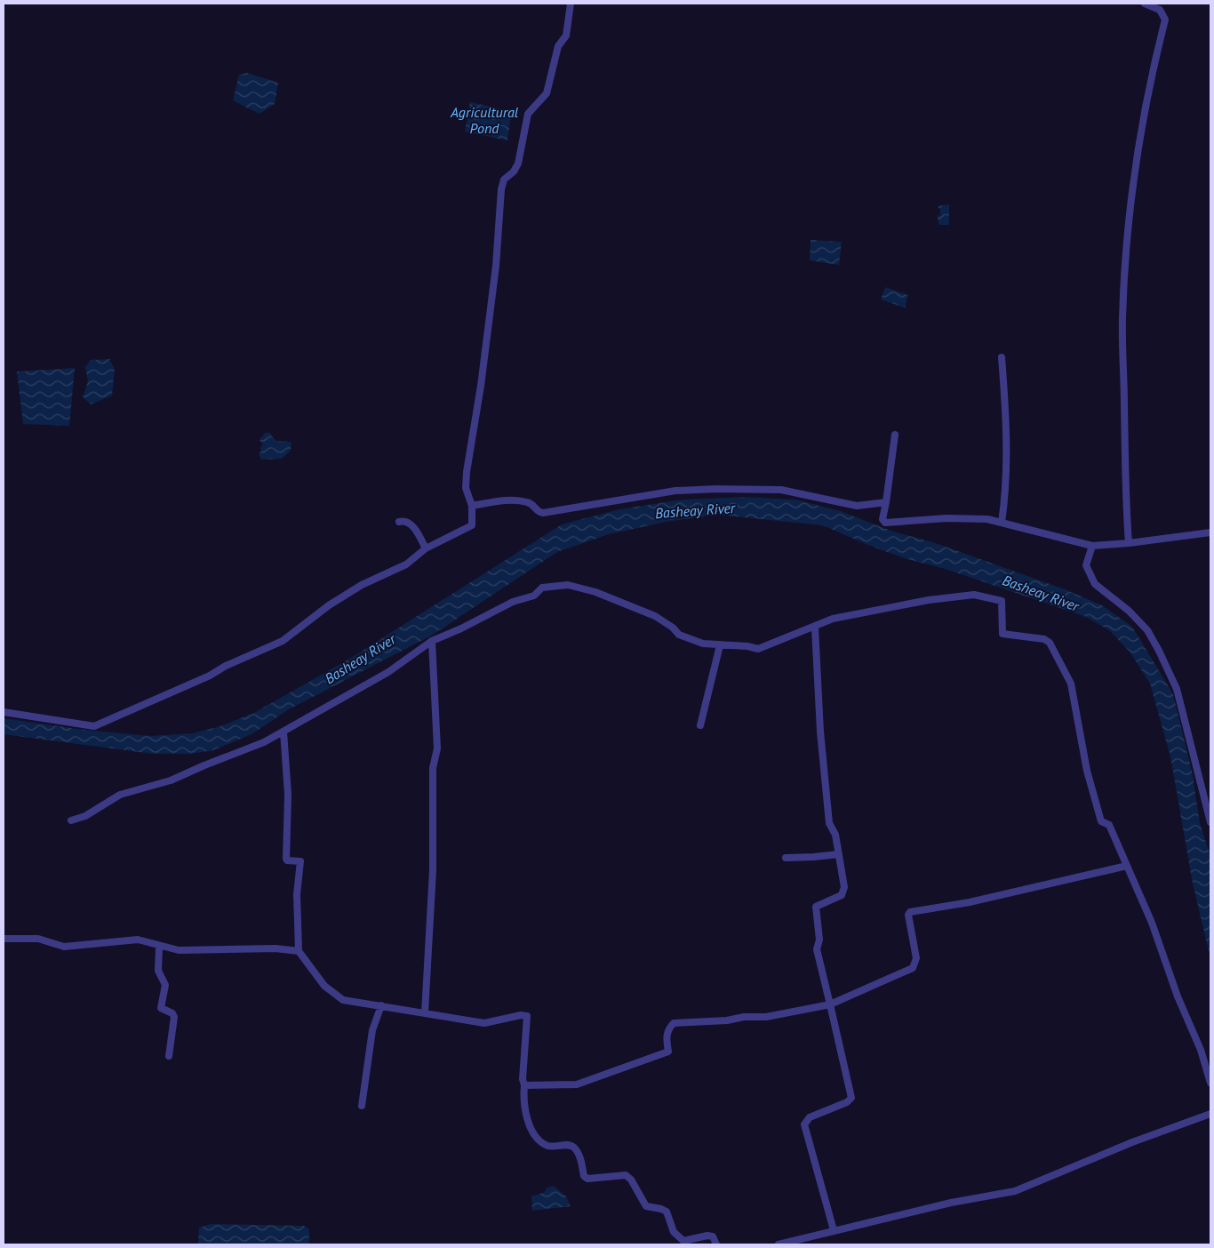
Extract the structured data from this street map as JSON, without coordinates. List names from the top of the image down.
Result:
{
  "water": ["Agricultural Pond", "Basheay River"]
}
